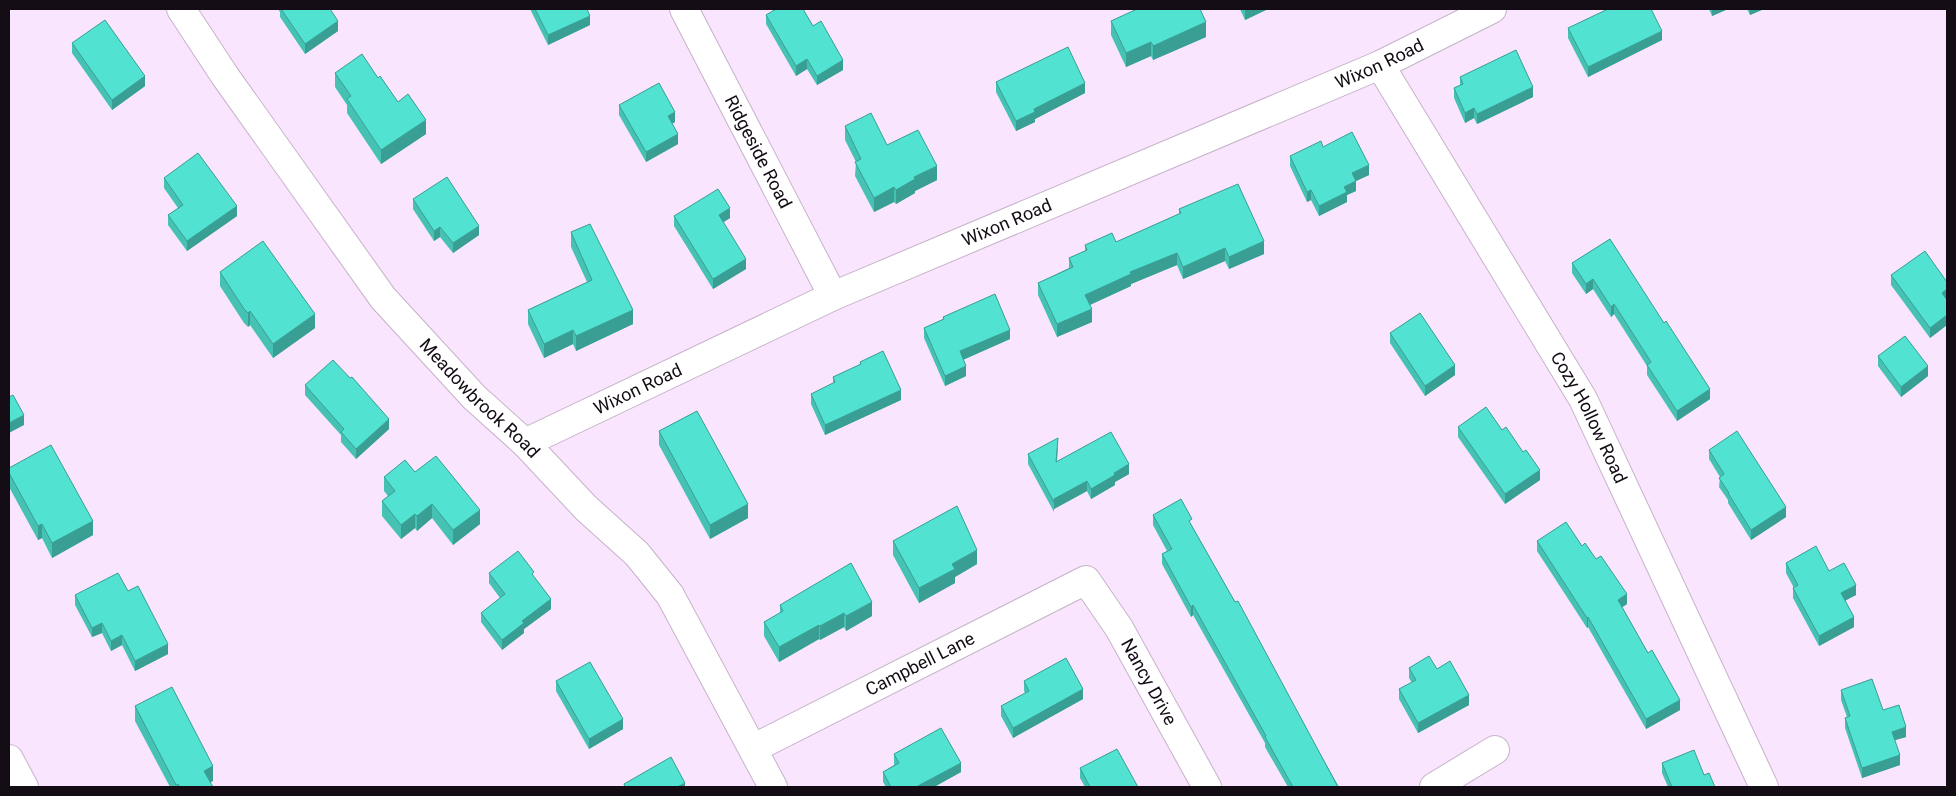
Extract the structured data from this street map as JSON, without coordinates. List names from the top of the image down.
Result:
{
  "streets": {
    "street": [
      "Wixon Road",
      "Ridgeside Road",
      "Meadowbrook Road",
      "Cozy Hollow Road",
      "Campbell Lane",
      "Nancy Drive"
    ]
  },
  "crossings": [
    ["Wixon Road", "Ridgeside Road"],
    ["Wixon Road", "Meadowbrook Road"],
    ["Wixon Road", "Cozy Hollow Road"],
    ["Meadowbrook Road", "Campbell Lane"],
    ["Campbell Lane", "Nancy Drive"]
  ]
}
